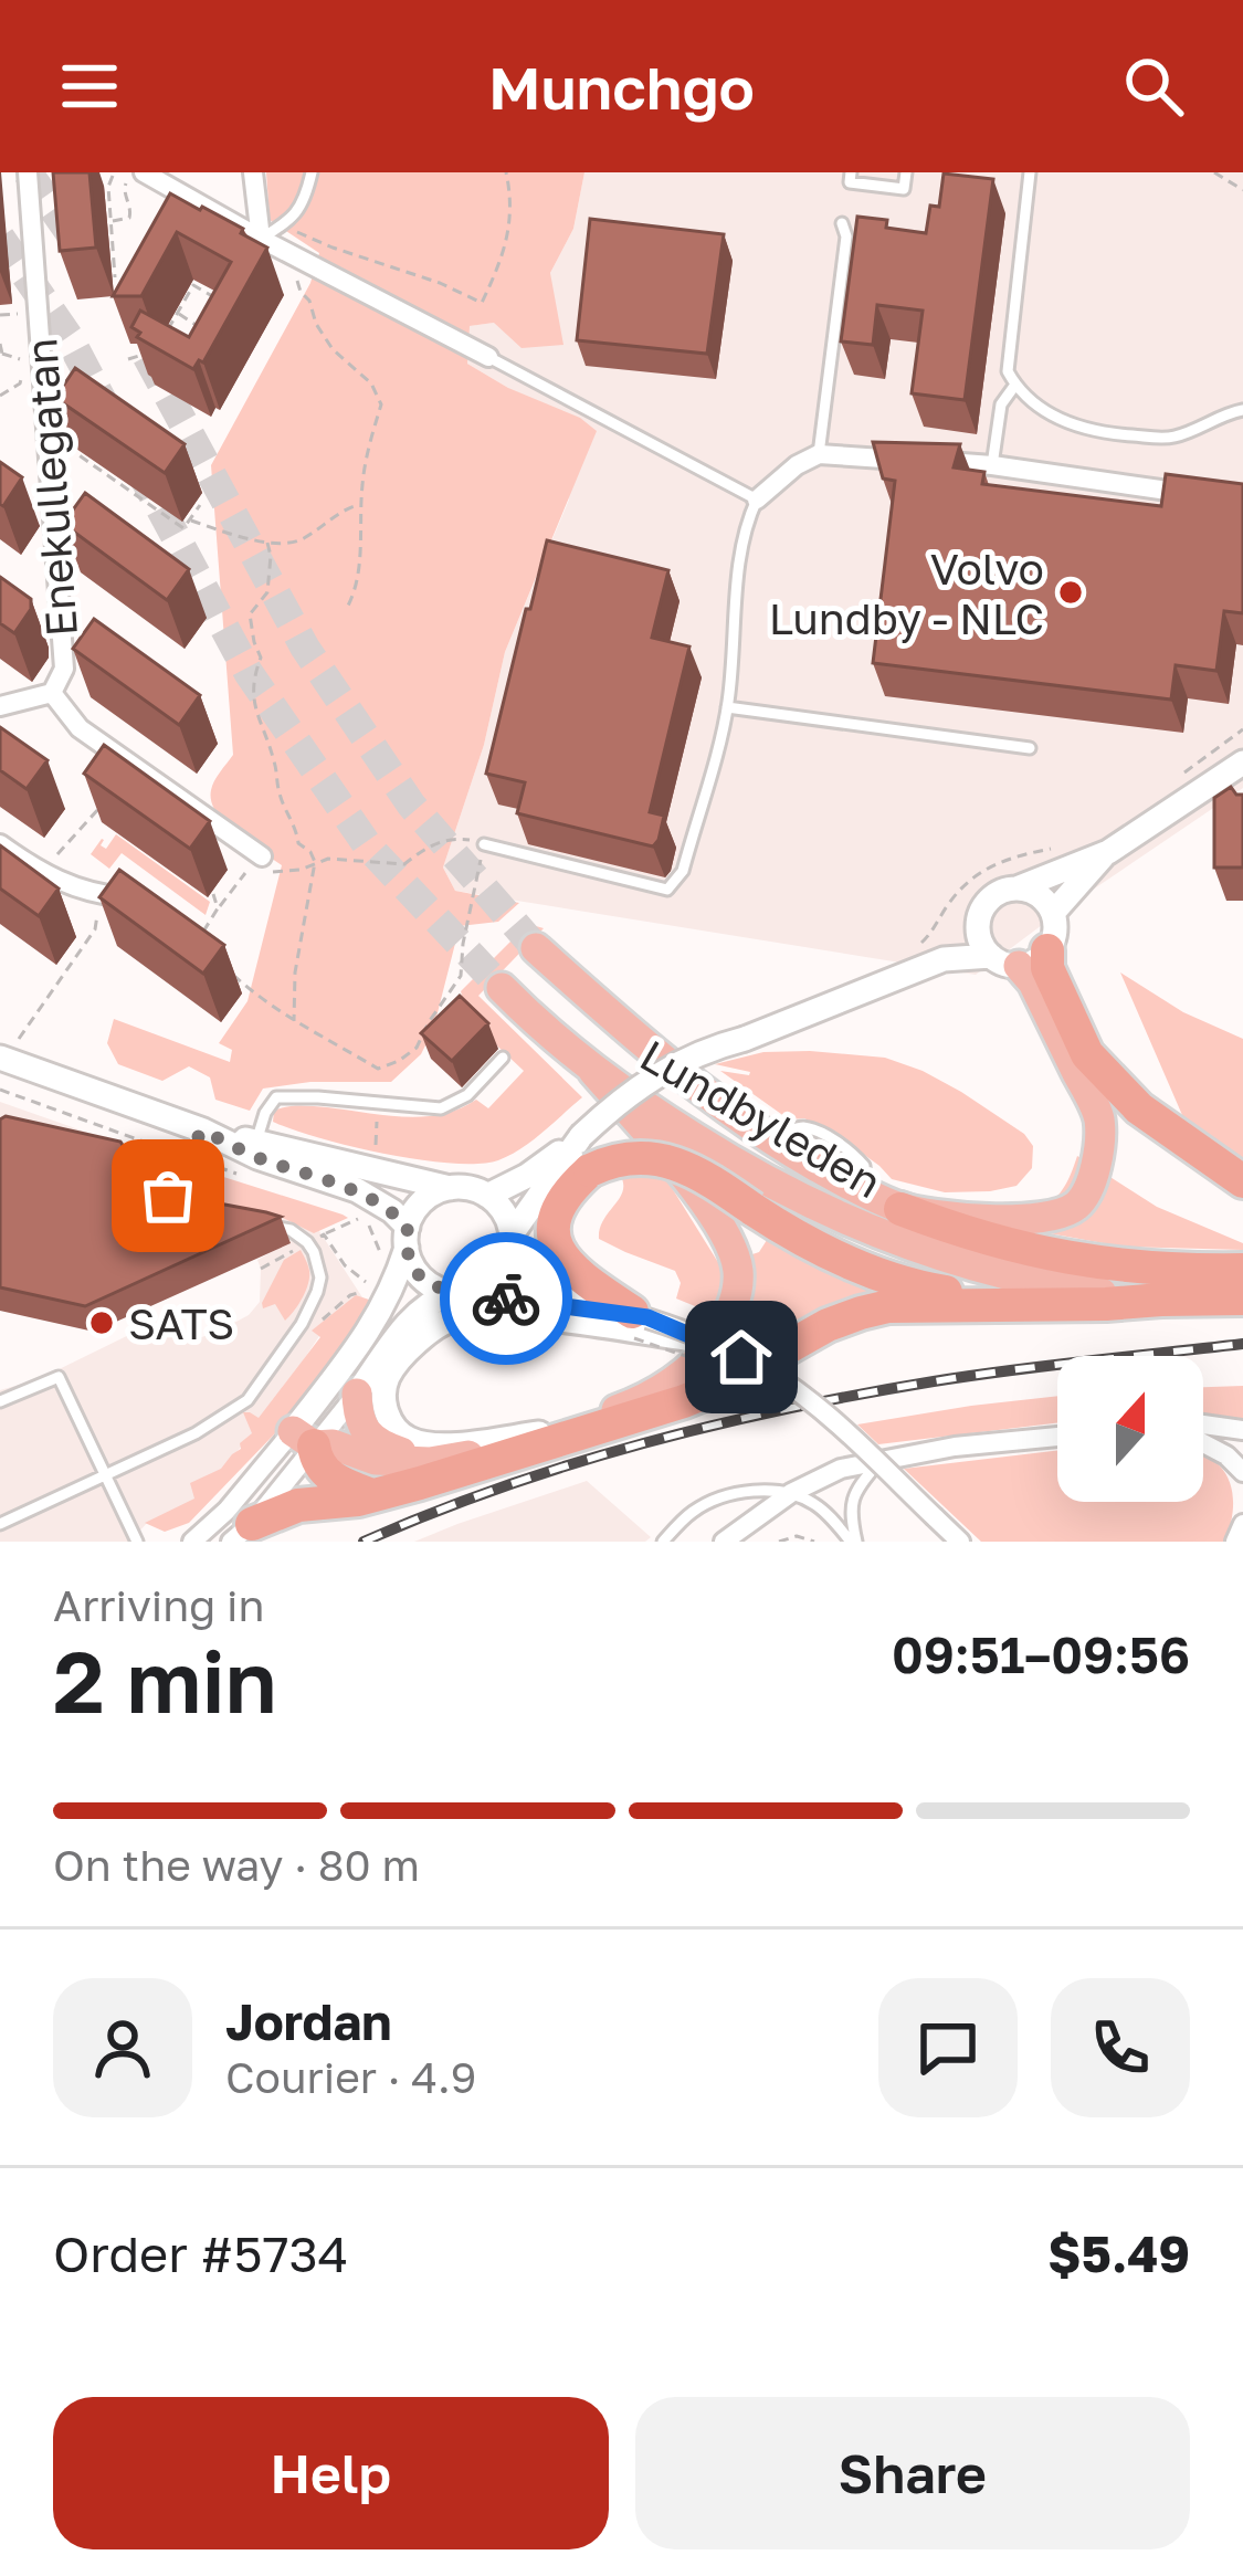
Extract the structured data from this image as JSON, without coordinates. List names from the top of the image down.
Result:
{
  "streets": {
    "highway": ["Lundbyleden"],
    "street": ["Enekullegatan"]
  },
  "places": ["Volvo Lundby - NLC", "SATS"],
  "north": "top",
  "page": {
    "header": "Munchgo",
    "heading": ["2 min", "Arriving in", "09:51–09:56"],
    "panel": [
      "Jordan",
      "Courier · 4.9",
      "Order #5734",
      "$5.49"
    ],
    "bar": "On the way · 80 m",
    "buttons": ["Help", "Share"]
  }
}
